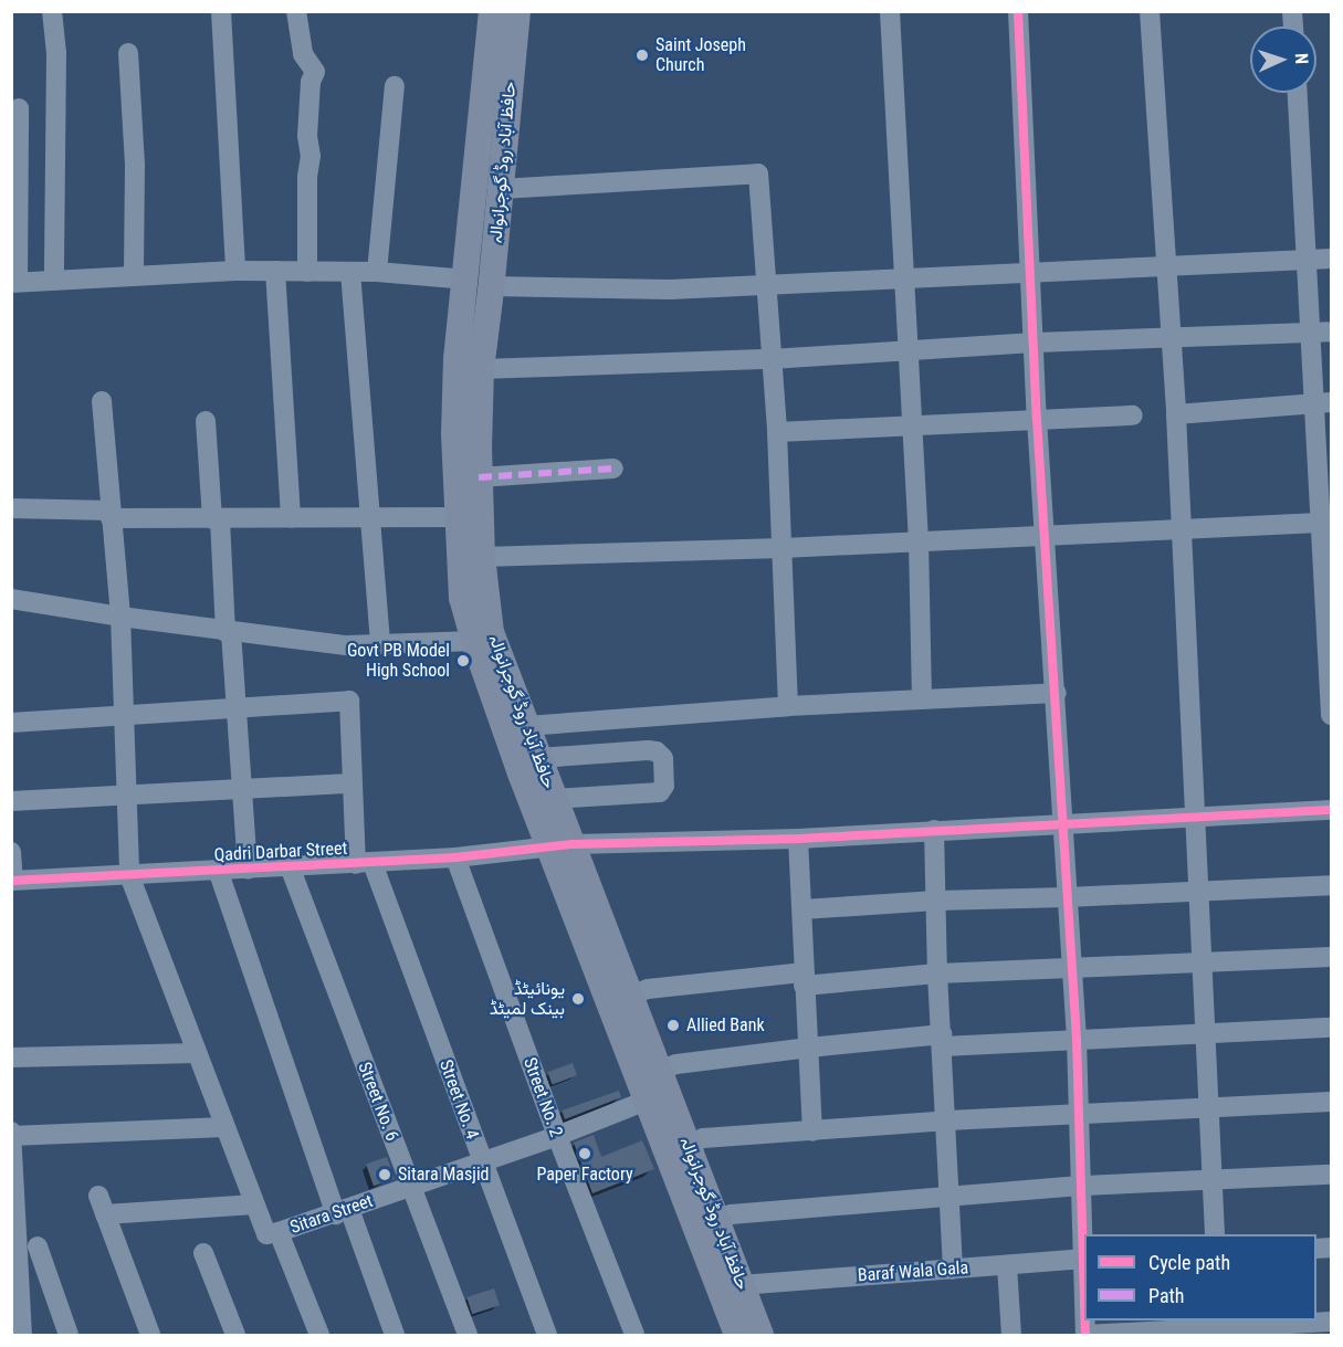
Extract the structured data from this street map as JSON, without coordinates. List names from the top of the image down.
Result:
{
  "streets": {
    "main road": ["حافظ آباد روڈ گوجرانوالہ"],
    "street": [
      "Qadri Darbar Street",
      "Street No. 2",
      "Street No. 4",
      "Street No. 6",
      "Sitara Street",
      "Baraf Wala Gala"
    ]
  },
  "crossings": [
    ["حافظ آباد روڈ گوجرانوالہ", "Qadri Darbar Street"],
    ["حافظ آباد روڈ گوجرانوالہ", "Sitara Street"],
    ["حافظ آباد روڈ گوجرانوالہ", "Baraf Wala Gala"],
    ["Qadri Darbar Street", "Street No. 2"],
    ["Qadri Darbar Street", "Street No. 4"],
    ["Qadri Darbar Street", "Street No. 6"],
    ["Street No. 2", "Sitara Street"],
    ["Street No. 4", "Sitara Street"],
    ["Street No. 6", "Sitara Street"]
  ],
  "places": [
    "Saint Joseph Church",
    "Govt PB Model High School",
    "یونائیٹڈ بینک لمیٹڈ",
    "Allied Bank",
    "Paper Factory",
    "Sitara Masjid"
  ],
  "legend": ["Cycle path", "Path"],
  "north": "right"
}
